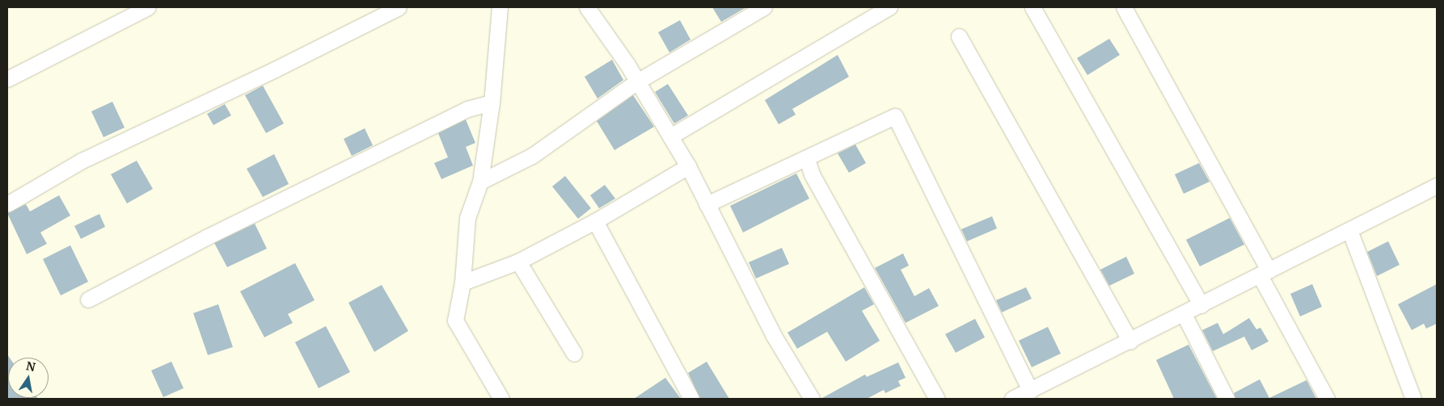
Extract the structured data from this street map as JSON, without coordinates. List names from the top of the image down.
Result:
{
  "north": "top"
}
